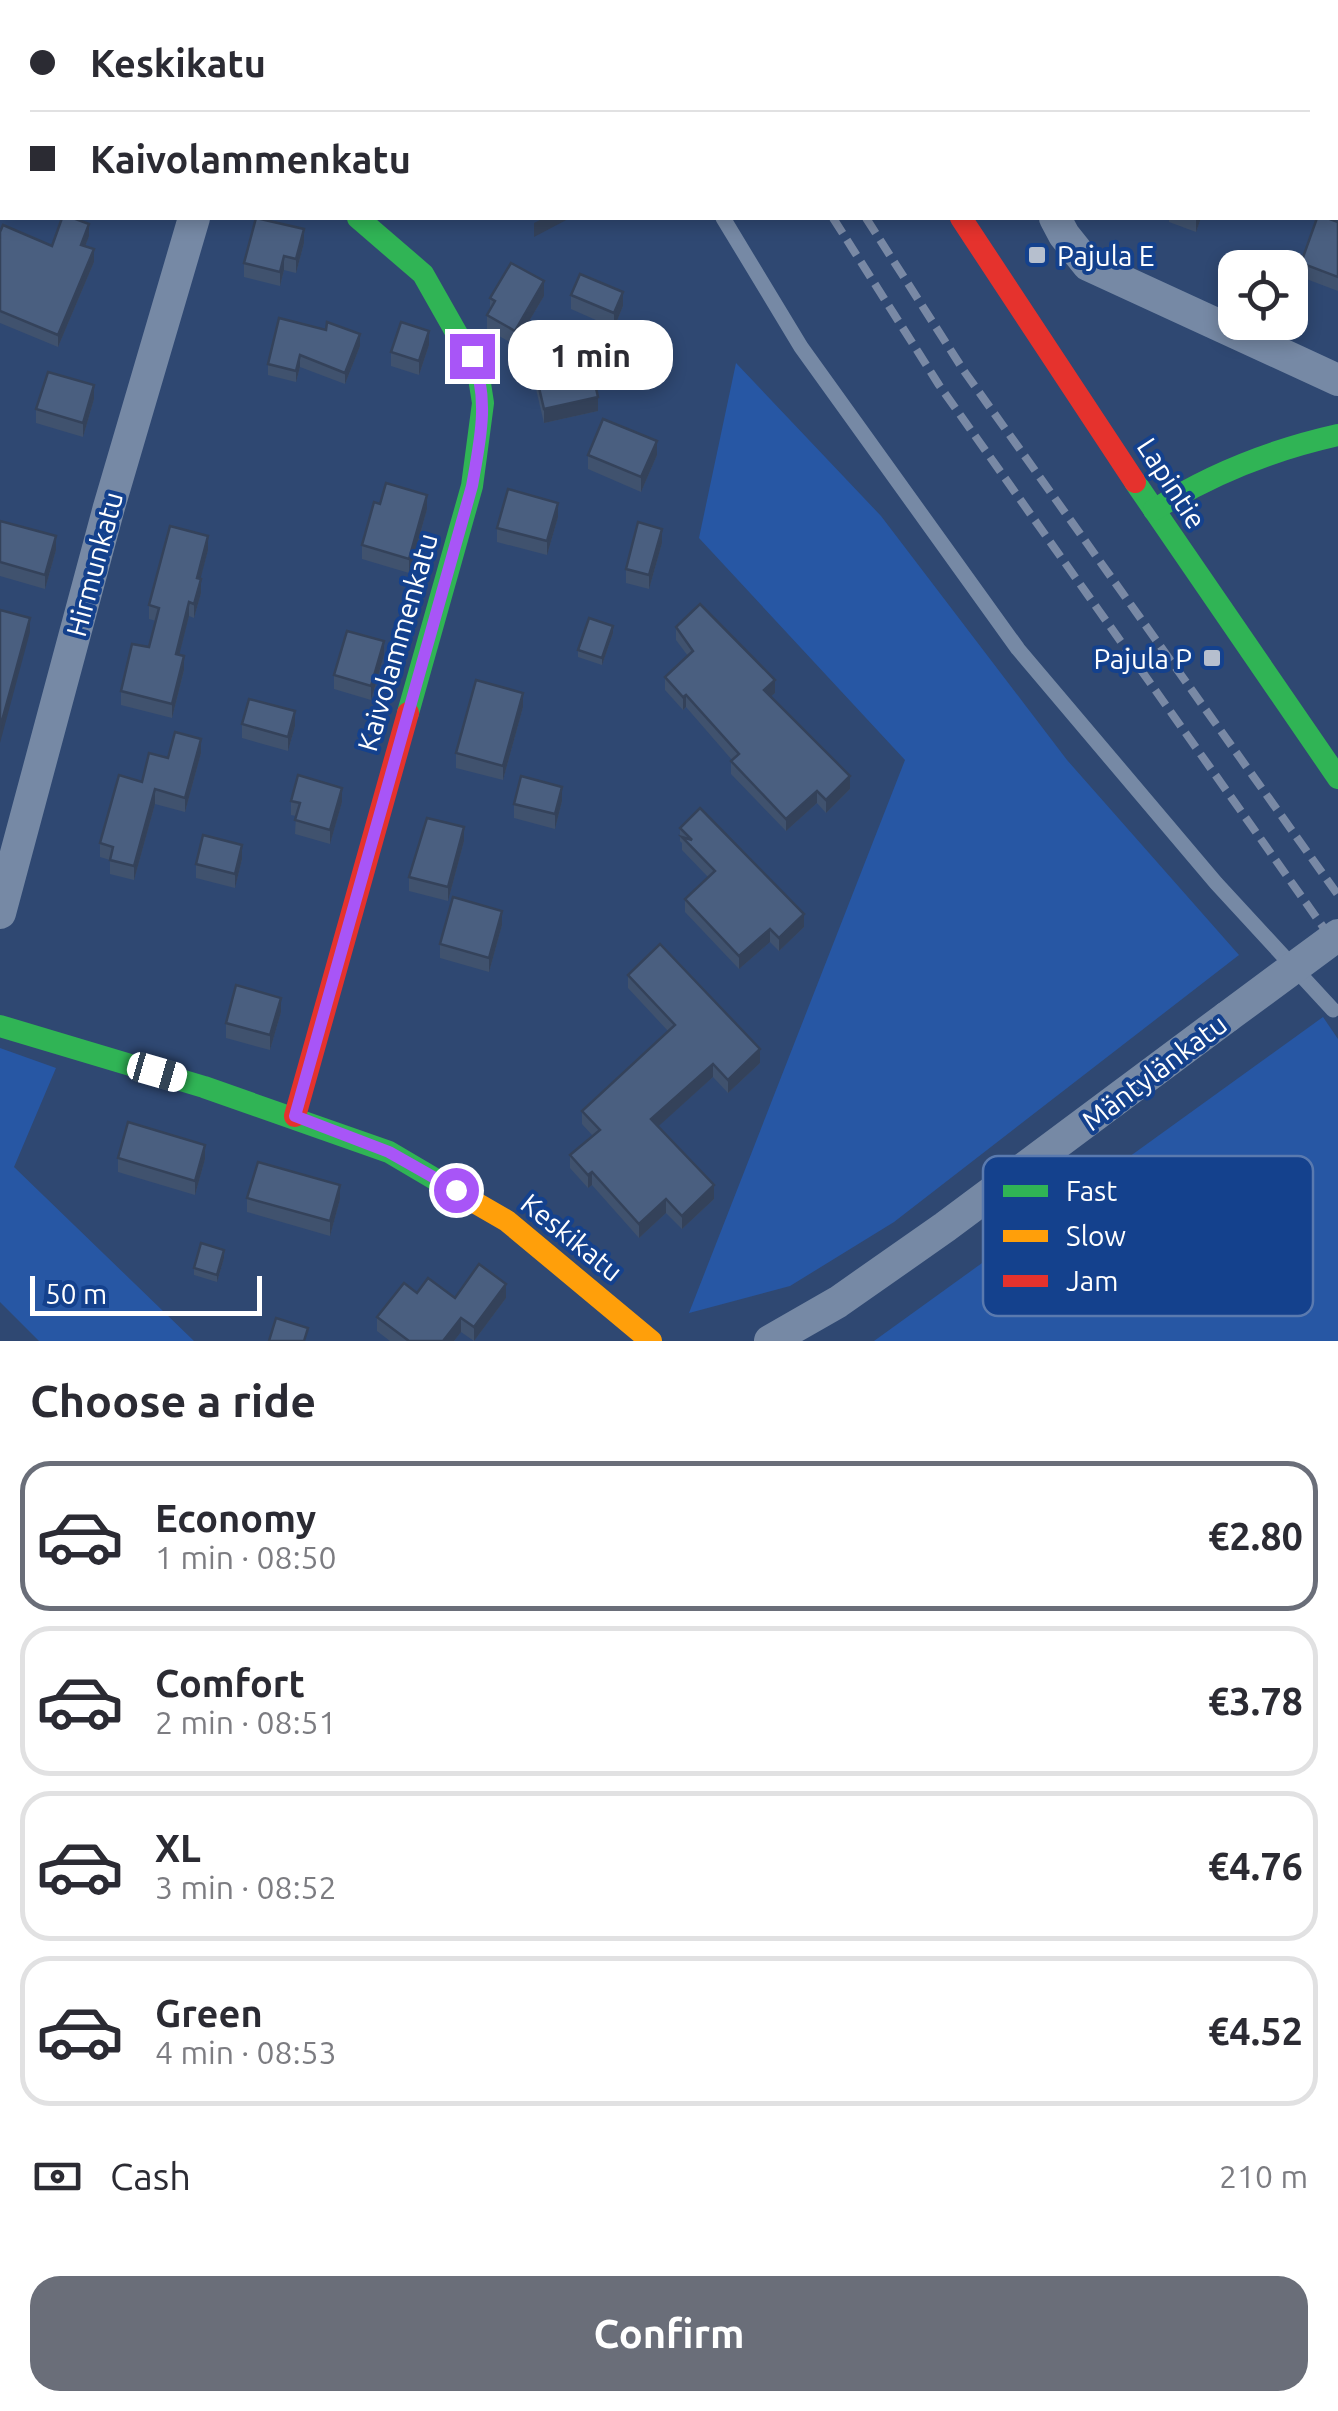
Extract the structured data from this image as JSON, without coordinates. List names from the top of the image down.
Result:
{
  "streets": {
    "street": [
      "Lapintie",
      "Hirmunkatu",
      "Kaivolammenkatu",
      "Mäntylänkatu",
      "Keskikatu"
    ]
  },
  "crossings": [
    ["Kaivolammenkatu", "Keskikatu"]
  ],
  "places": {
    "transit": ["Pajula E", "Pajula P"]
  },
  "legend": ["Fast", "Slow", "Jam"],
  "scale_bar": "50 m",
  "page": {
    "banner": ["Keskikatu", "Kaivolammenkatu"],
    "bubble": "1 min",
    "scale": "50 m",
    "heading": "Choose a ride",
    "list": [
      {
        "name": "Economy",
        "note": "1 min · 08:50",
        "value": "€2.80"
      },
      {
        "name": "Comfort",
        "note": "2 min · 08:51",
        "value": "€3.78"
      },
      {
        "name": "XL",
        "note": "3 min · 08:52",
        "value": "€4.76"
      },
      {
        "name": "Green",
        "note": "4 min · 08:53",
        "value": "€4.52"
      }
    ],
    "pay": ["Cash", "210 m"],
    "buttons": "Confirm"
  }
}
